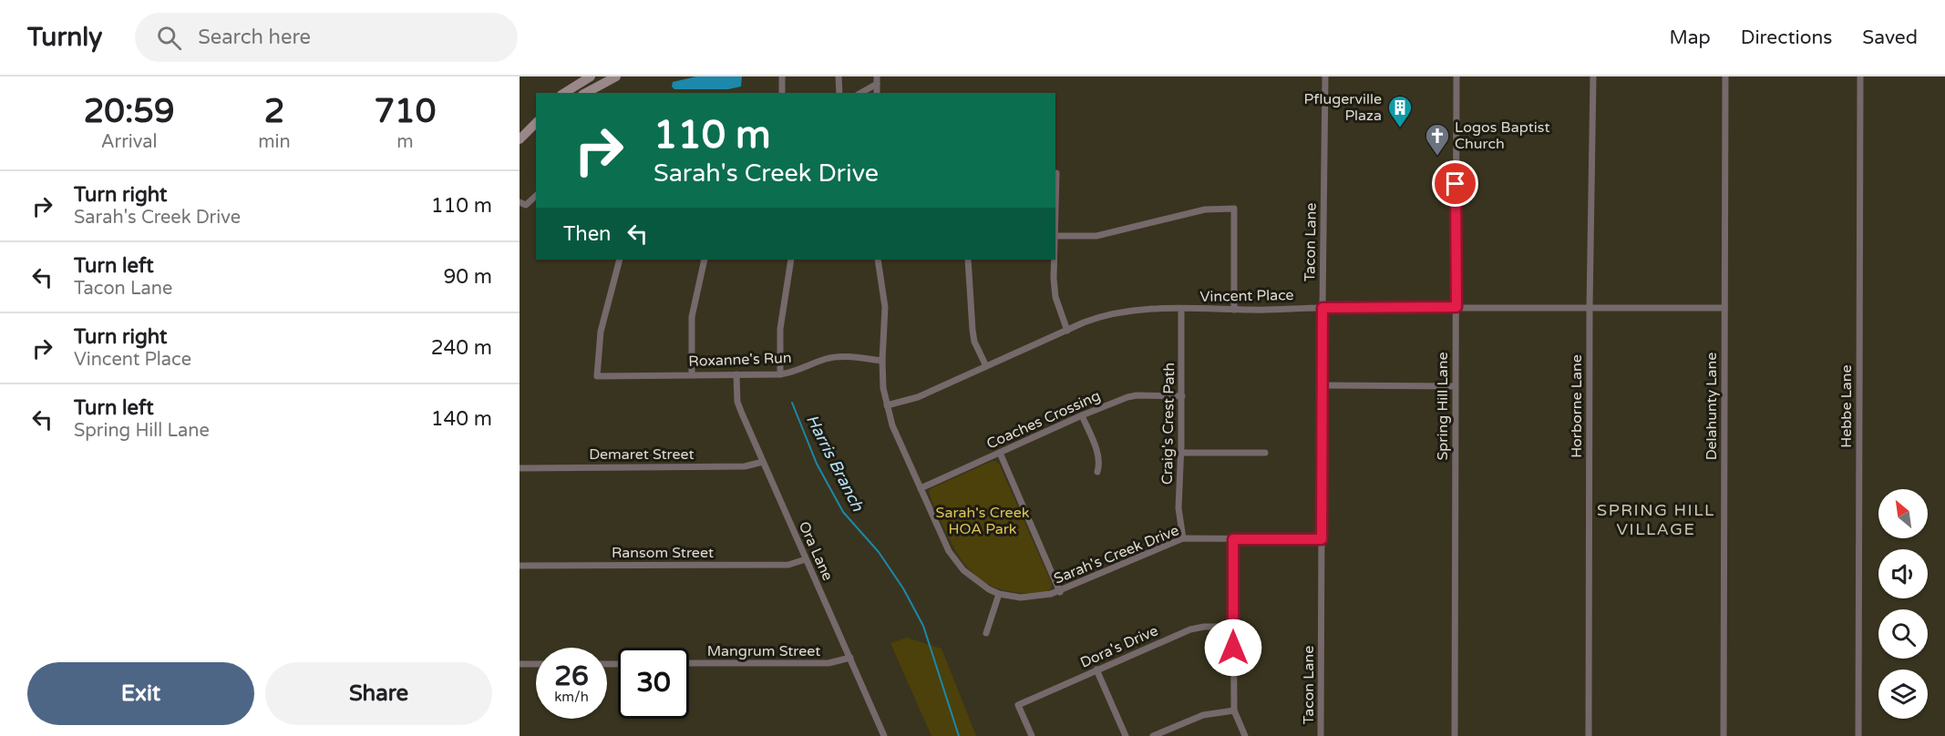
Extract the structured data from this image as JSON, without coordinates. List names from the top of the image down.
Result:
{
  "streets": {
    "street": [
      "Tacon Lane",
      "Vincent Place",
      "Roxanne's Run",
      "Spring Hill Lane",
      "Horborne Lane",
      "Delahunty Lane",
      "Hebbe Lane",
      "Coaches Crossing",
      "Craig's Crest Path",
      "Demaret Street",
      "Ora Lane",
      "Ransom Street",
      "Sarah's Creek Drive",
      "Dora's Drive",
      "Mangrum Street"
    ]
  },
  "crossings": [
    ["Tacon Lane", "Vincent Place"],
    ["Tacon Lane", "Sarah's Creek Drive"],
    ["Vincent Place", "Spring Hill Lane"],
    ["Vincent Place", "Horborne Lane"],
    ["Vincent Place", "Delahunty Lane"],
    ["Vincent Place", "Craig's Crest Path"],
    ["Vincent Place", "Sarah's Creek Drive"],
    ["Roxanne's Run", "Ora Lane"],
    ["Roxanne's Run", "Sarah's Creek Drive"],
    ["Coaches Crossing", "Craig's Crest Path"],
    ["Coaches Crossing", "Sarah's Creek Drive"],
    ["Craig's Crest Path", "Sarah's Creek Drive"],
    ["Demaret Street", "Ora Lane"],
    ["Ora Lane", "Ransom Street"],
    ["Ora Lane", "Mangrum Street"]
  ],
  "districts": ["SPRING HILL VILLAGE"],
  "water": ["Harris Branch"],
  "parks": ["Sarah's Creek HOA Park"],
  "places": {
    "building": ["Pflugerville Plaza"],
    "church": ["Logos Baptist Church"]
  },
  "north": "top left",
  "page": {
    "header": "Turnly",
    "search": "Search here",
    "nav": ["Map", "Directions", "Saved"],
    "eta": [
      "20:59",
      "Arrival",
      "2",
      "min",
      "710",
      "m"
    ],
    "turn": ["110 m", "Sarah's Creek Drive"],
    "list": [
      {
        "name": "Turn right",
        "note": "Sarah's Creek Drive",
        "value": "110 m"
      },
      {
        "name": "Turn left",
        "note": "Tacon Lane",
        "value": "90 m"
      },
      {
        "name": "Turn right",
        "note": "Vincent Place",
        "value": "240 m"
      },
      {
        "name": "Turn left",
        "note": "Spring Hill Lane",
        "value": "140 m"
      }
    ],
    "then": "Then",
    "speed": "26 km/h",
    "limit": "30",
    "buttons": ["Exit", "Share"]
  }
}
